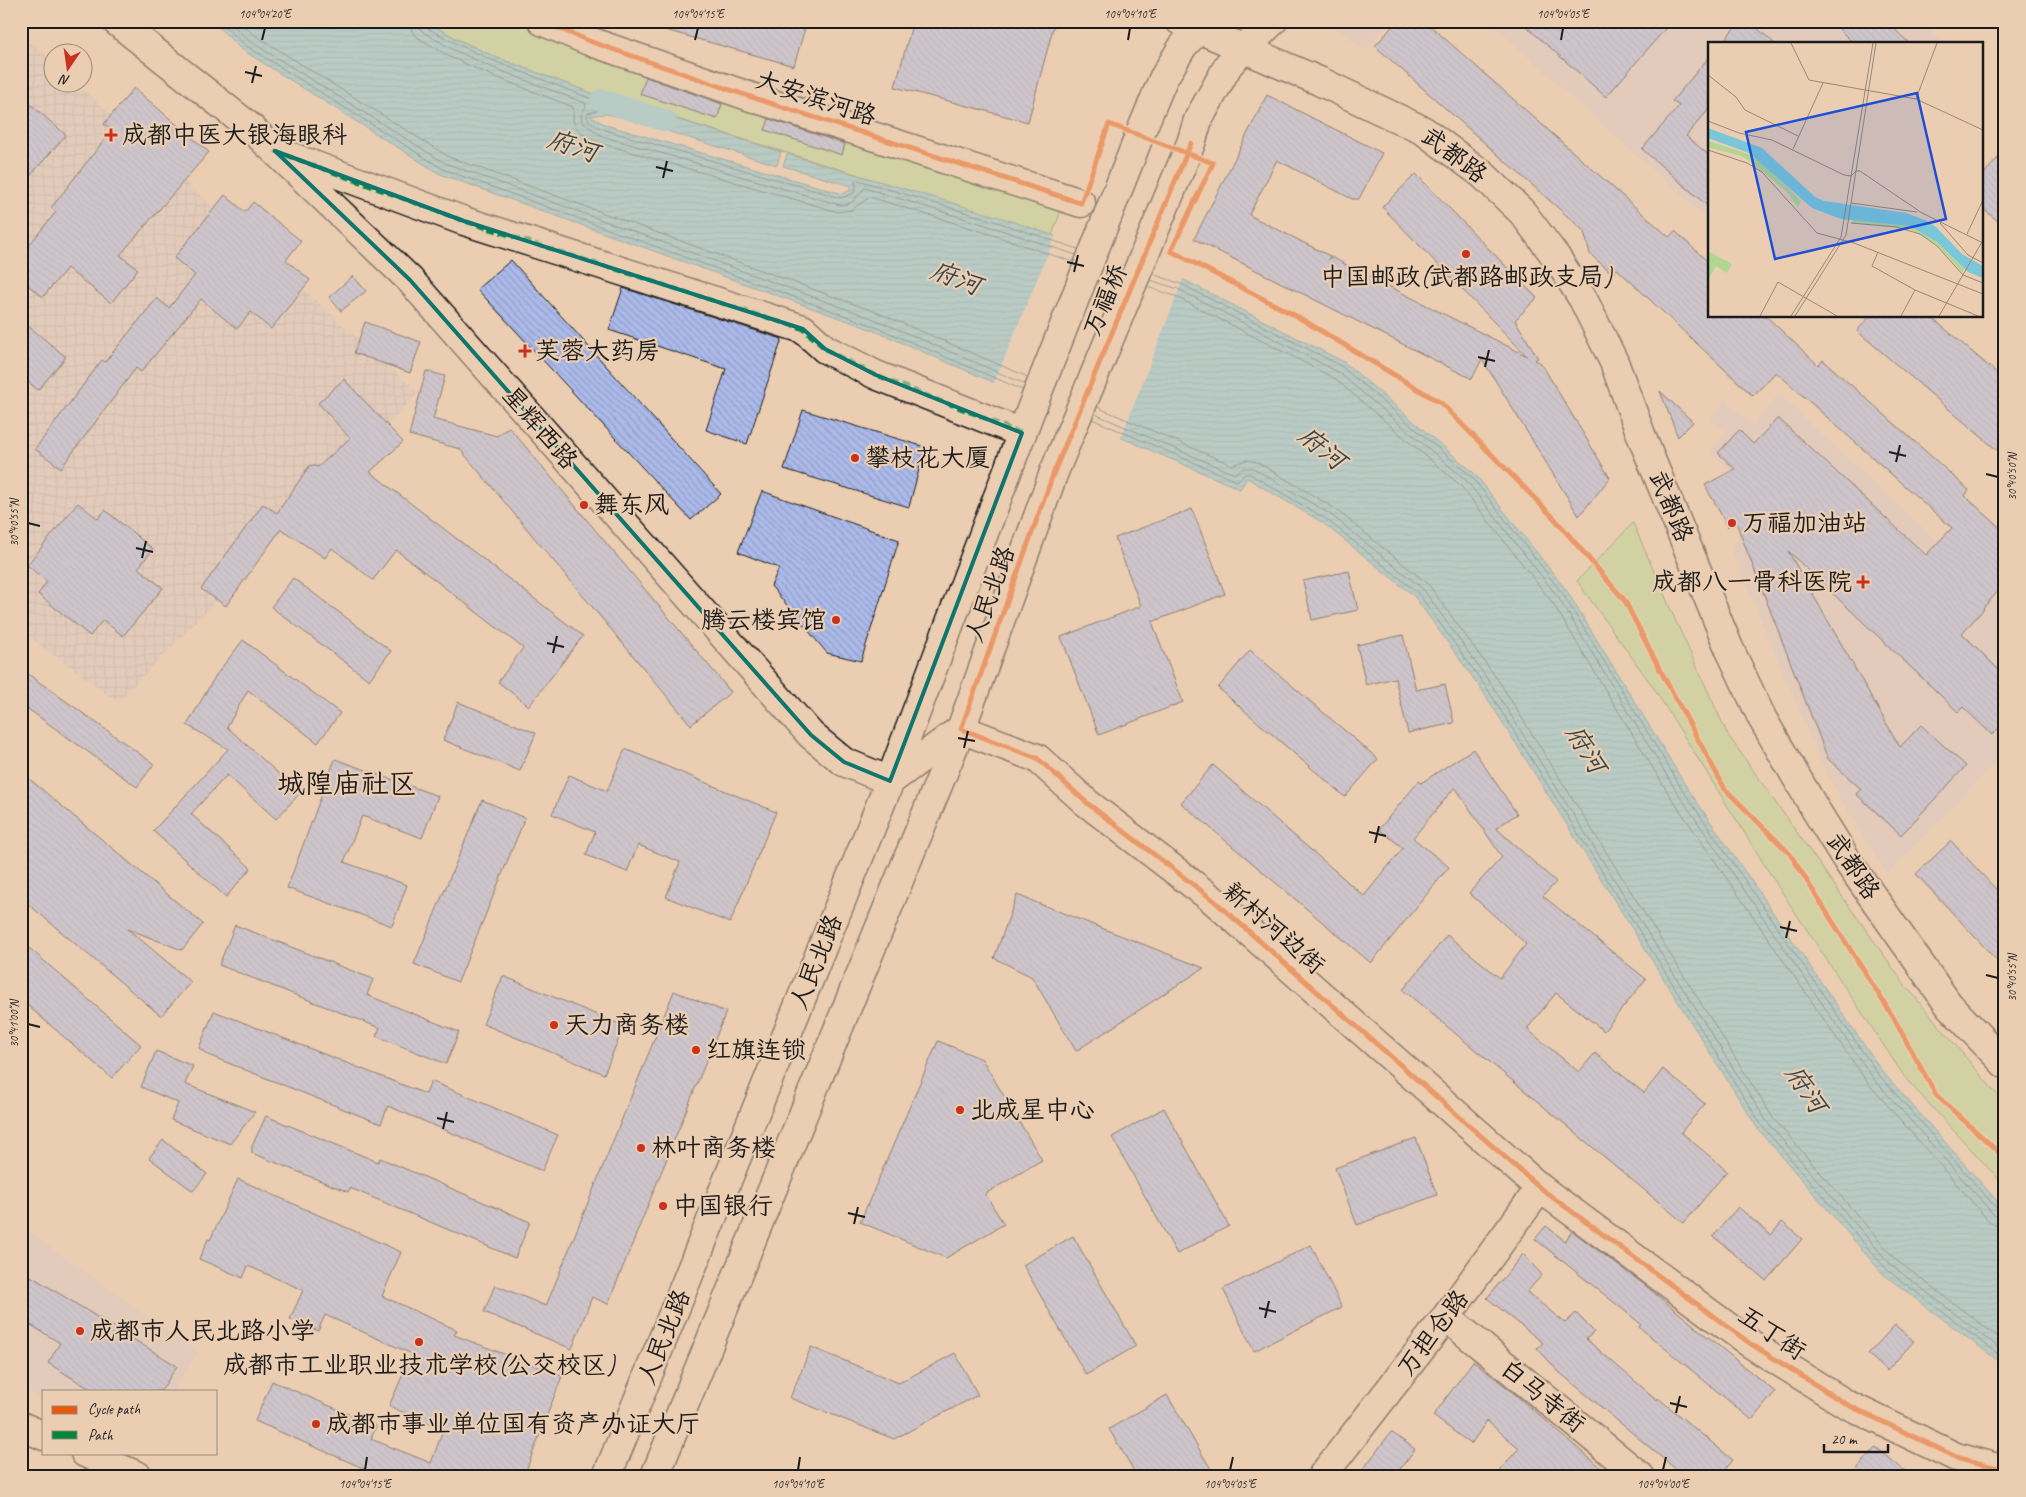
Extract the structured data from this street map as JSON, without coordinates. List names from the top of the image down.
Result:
{
  "streets": {
    "street": [
      "大安滨河路",
      "武都路",
      "万福桥",
      "星辉西路",
      "人民北路",
      "新村河边街",
      "万担仓路",
      "五丁街",
      "白马寺街"
    ]
  },
  "crossings": [
    ["武都路", "万福桥"],
    ["万福桥", "人民北路"],
    ["星辉西路", "人民北路"],
    ["人民北路", "新村河边街"],
    ["新村河边街", "万担仓路"],
    ["新村河边街", "五丁街"],
    ["万担仓路", "五丁街"],
    ["万担仓路", "白马寺街"]
  ],
  "districts": ["城隍庙社区"],
  "water": ["府河"],
  "places": {
    "health": ["成都中医大银海眼科", "芙蓉大药房", "成都八一骨科医院"],
    "other": [
      "中国邮政(武都路邮政支局)",
      "攀枝花大厦",
      "舞东风",
      "万福加油站",
      "腾云楼宾馆",
      "天力商务楼",
      "红旗连锁",
      "北成星中心",
      "林叶商务楼",
      "中国银行",
      "成都市人民北路小学",
      "成都市工业职业技术学校(公交校区)",
      "成都市事业单位国有资产办证大厅"
    ]
  },
  "legend": ["Cycle path", "Path"],
  "scale_bar": "20 m",
  "north": "bottom",
  "coordinates": [
    "104°04'20\"E",
    "104°04'15\"E",
    "104°04'10\"E",
    "104°04'05\"E",
    "30°40'50\"N",
    "30°40'55\"N",
    "30°41'00\"N",
    "104°04'00\"E"
  ]
}
